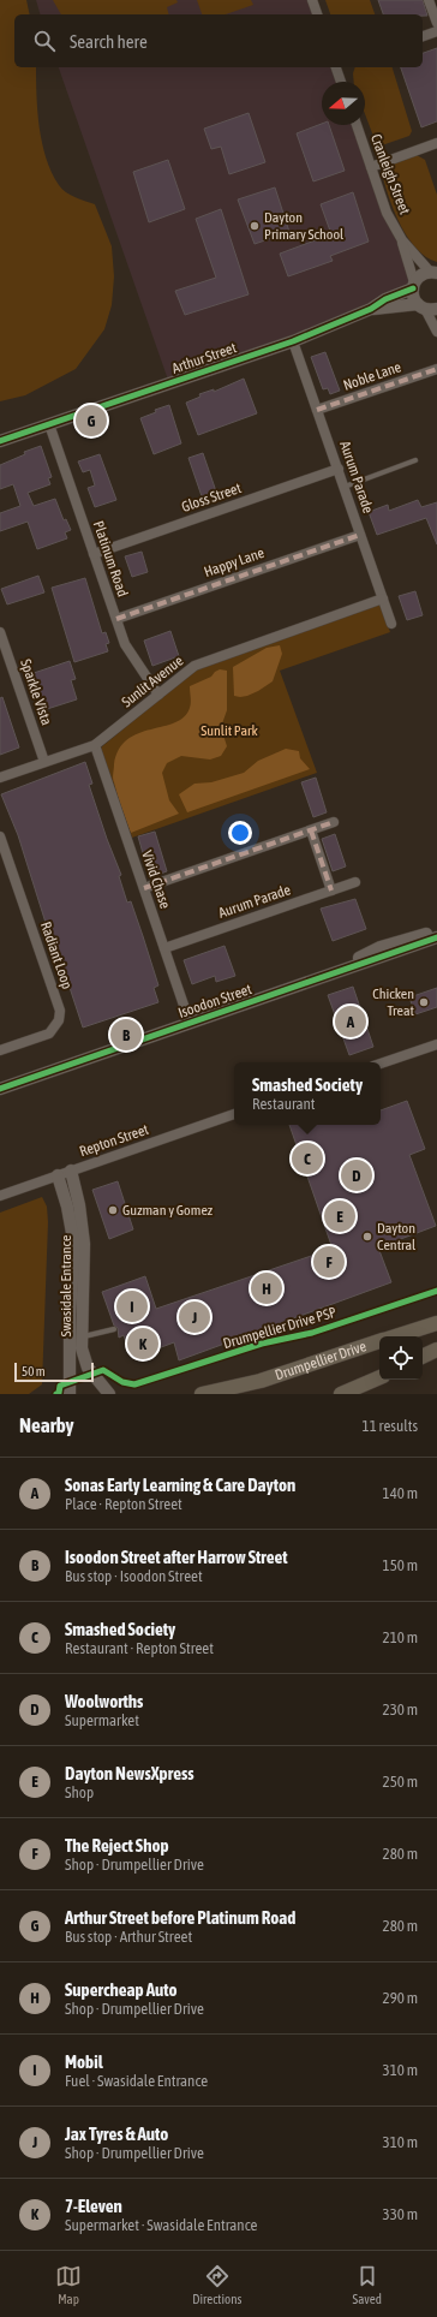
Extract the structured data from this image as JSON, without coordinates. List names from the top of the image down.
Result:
{
  "streets": {
    "main road": ["Drumpellier Drive"],
    "street": [
      "Cranleigh Street",
      "Arthur Street",
      "Noble Lane",
      "Aurum Parade",
      "Gloss Street",
      "Platinum Road",
      "Happy Lane",
      "Sunlit Avenue",
      "Sparkle Vista",
      "Vivid Chase",
      "Radiant Loop",
      "Isoodon Street",
      "Repton Street",
      "Swasidale Entrance"
    ],
    "cycle path": ["Drumpellier Drive PSP"]
  },
  "crossings": [
    ["Cranleigh Street", "Arthur Street"],
    ["Arthur Street", "Aurum Parade"],
    ["Arthur Street", "Platinum Road"],
    ["Noble Lane", "Aurum Parade"],
    ["Aurum Parade", "Gloss Street"],
    ["Aurum Parade", "Happy Lane"],
    ["Aurum Parade", "Sunlit Avenue"],
    ["Aurum Parade", "Vivid Chase"],
    ["Gloss Street", "Platinum Road"],
    ["Platinum Road", "Happy Lane"],
    ["Platinum Road", "Sunlit Avenue"],
    ["Sunlit Avenue", "Sparkle Vista"],
    ["Sunlit Avenue", "Vivid Chase"],
    ["Vivid Chase", "Isoodon Street"],
    ["Repton Street", "Swasidale Entrance"]
  ],
  "parks": ["Sunlit Park"],
  "places": [
    "Dayton Primary School",
    "Chicken Treat",
    "Guzman y Gomez",
    "Dayton Central"
  ],
  "scale_bar": "50 m",
  "north": "left",
  "page": {
    "search": "Search here",
    "pins": [
      "G",
      "A",
      "B",
      "C",
      "D",
      "E",
      "F",
      "H",
      "I",
      "J",
      "K"
    ],
    "popup": ["Smashed Society", "Restaurant"],
    "scale": "50 m",
    "heading": ["Nearby", "11 results"],
    "list": [
      {
        "mark": "A",
        "name": "Sonas Early Learning & Care Dayton",
        "note": "Place · Repton Street",
        "value": "140 m"
      },
      {
        "mark": "B",
        "name": "Isoodon Street after Harrow Street",
        "note": "Bus stop · Isoodon Street",
        "value": "150 m"
      },
      {
        "mark": "C",
        "name": "Smashed Society",
        "note": "Restaurant · Repton Street",
        "value": "210 m"
      },
      {
        "mark": "D",
        "name": "Woolworths",
        "note": "Supermarket",
        "value": "230 m"
      },
      {
        "mark": "E",
        "name": "Dayton NewsXpress",
        "note": "Shop",
        "value": "250 m"
      },
      {
        "mark": "F",
        "name": "The Reject Shop",
        "note": "Shop · Drumpellier Drive",
        "value": "280 m"
      },
      {
        "mark": "G",
        "name": "Arthur Street before Platinum Road",
        "note": "Bus stop · Arthur Street",
        "value": "280 m"
      },
      {
        "mark": "H",
        "name": "Supercheap Auto",
        "note": "Shop · Drumpellier Drive",
        "value": "290 m"
      },
      {
        "mark": "I",
        "name": "Mobil",
        "note": "Fuel · Swasidale Entrance",
        "value": "310 m"
      },
      {
        "mark": "J",
        "name": "Jax Tyres & Auto",
        "note": "Shop · Drumpellier Drive",
        "value": "310 m"
      },
      {
        "mark": "K",
        "name": "7-Eleven",
        "note": "Supermarket · Swasidale Entrance",
        "value": "330 m"
      }
    ],
    "nav": ["Map", "Directions", "Saved"]
  }
}
